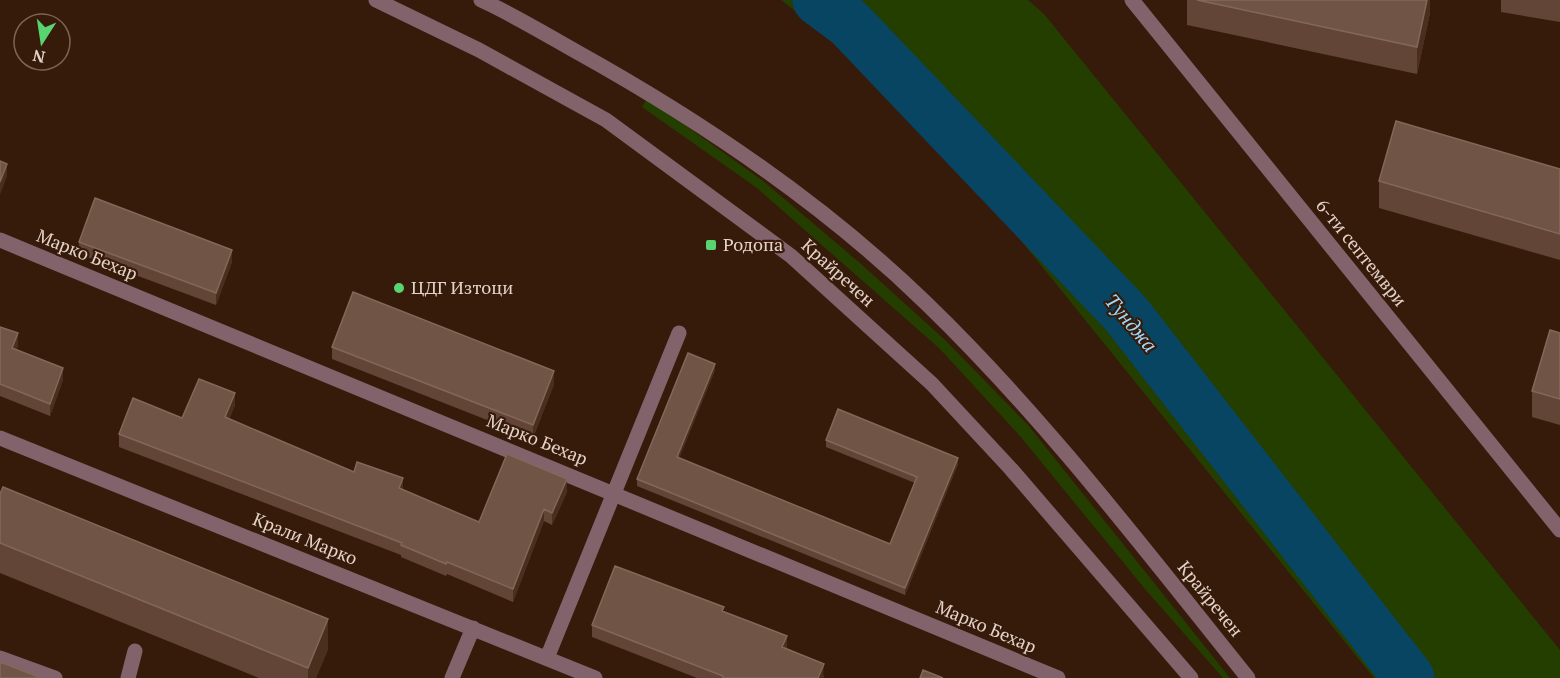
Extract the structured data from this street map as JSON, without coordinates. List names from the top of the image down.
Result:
{
  "streets": {
    "street": [
      "6-ти септември",
      "Марко Бехар",
      "Крайречен",
      "Крали Марко"
    ]
  },
  "water": ["Тунджа"],
  "places": {
    "transit": ["Родопа"],
    "other": ["ЦДГ Изтоци"]
  },
  "north": "bottom"
}
